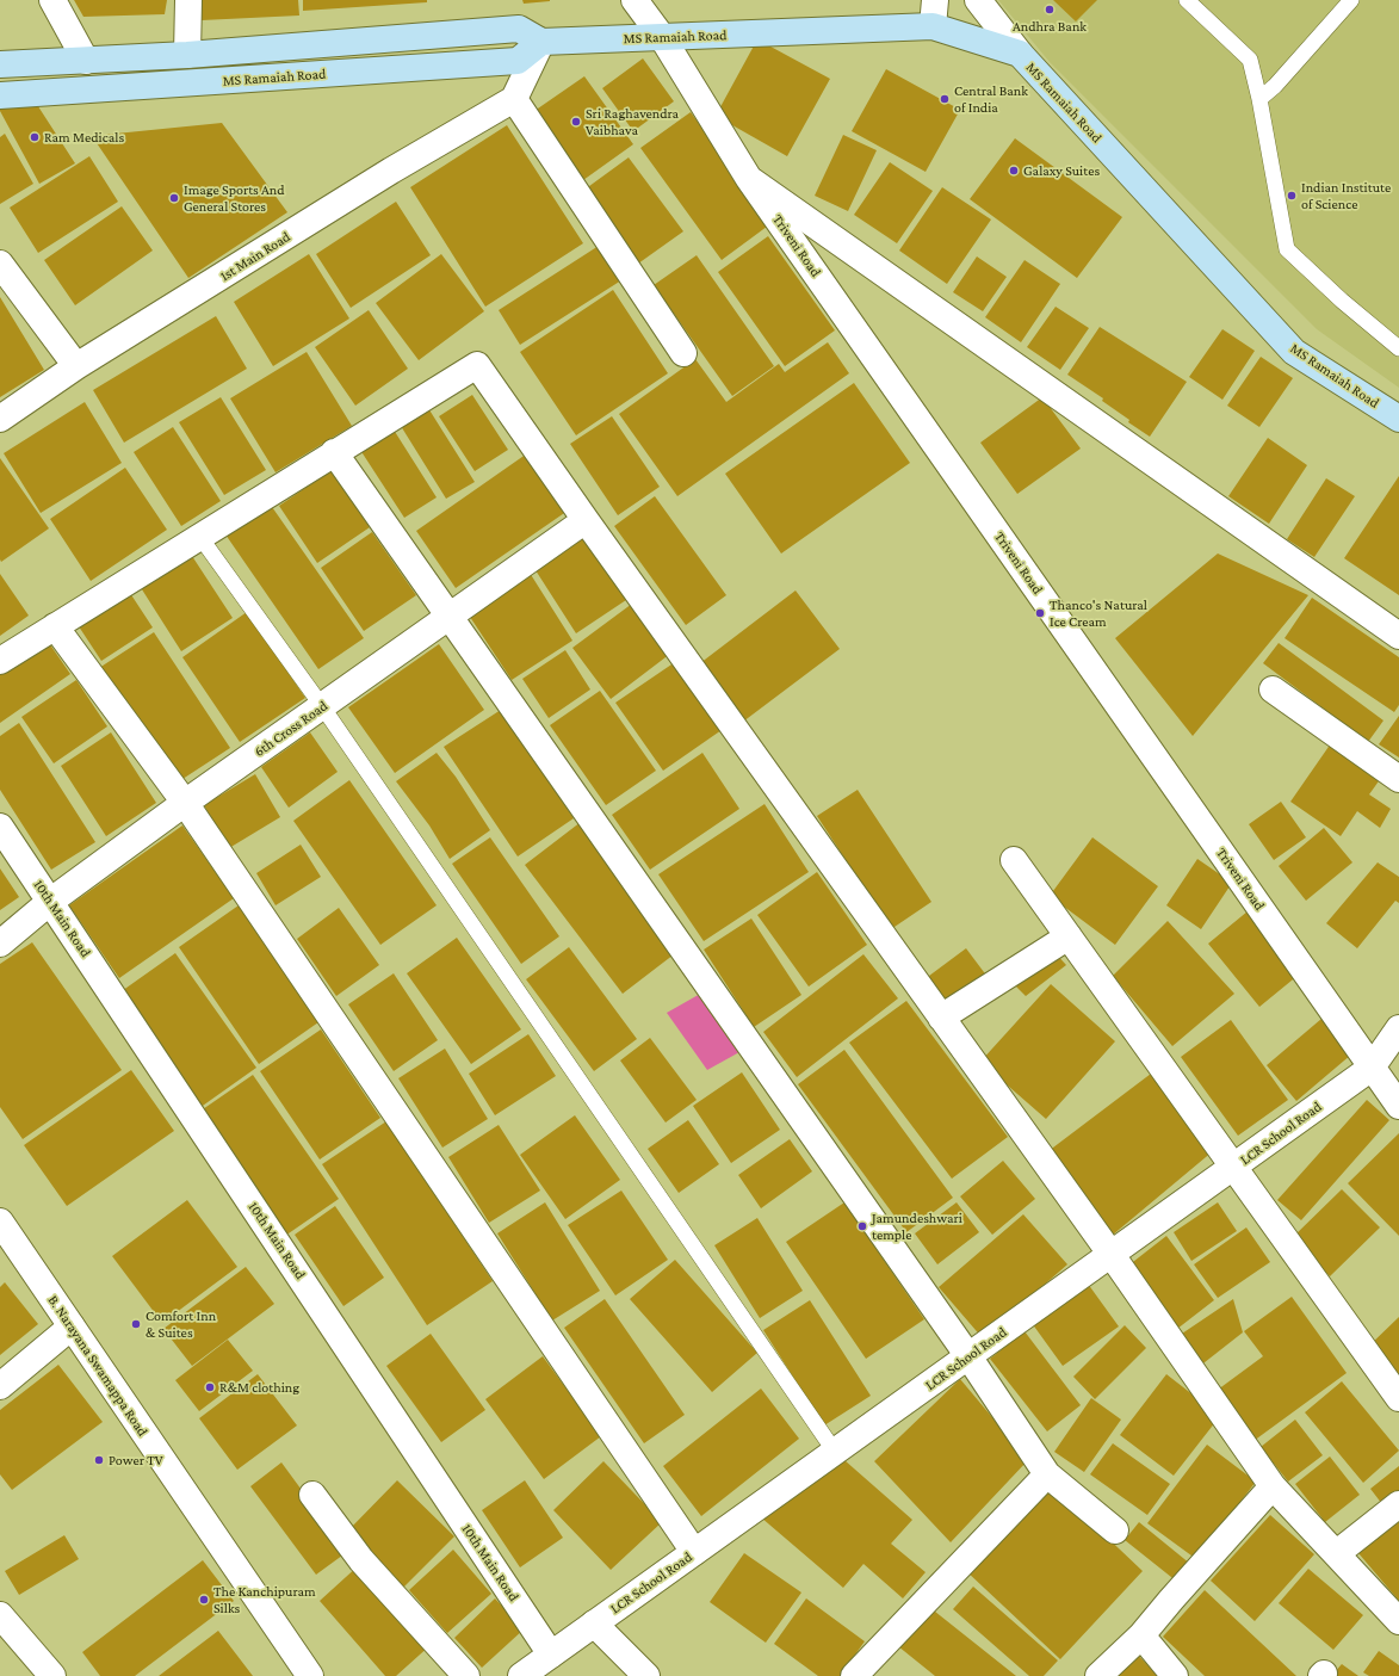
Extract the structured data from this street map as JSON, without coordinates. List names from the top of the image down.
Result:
{
  "streets": {
    "main road": ["MS Ramaiah Road"],
    "street": [
      "Triveni Road",
      "1st Main Road",
      "6th Cross Road",
      "10th Main Road",
      "LCR School Road",
      "B. Narayana Swamappa Road"
    ]
  },
  "crossings": [
    ["MS Ramaiah Road", "Triveni Road"],
    ["Triveni Road", "LCR School Road"],
    ["6th Cross Road", "10th Main Road"],
    ["10th Main Road", "LCR School Road"]
  ],
  "places": [
    "Andhra Bank",
    "Central Bank of India",
    "Sri Raghavendra Vaibhava",
    "Ram Medicals",
    "Galaxy Suites",
    "Indian Institute of Science",
    "Image Sports And General Stores",
    "Thanco's Natural Ice Cream",
    "Jamundeshwari temple",
    "Comfort Inn & Suites",
    "R&M clothing",
    "Power TV",
    "The Kanchipuram Silks"
  ]
}
